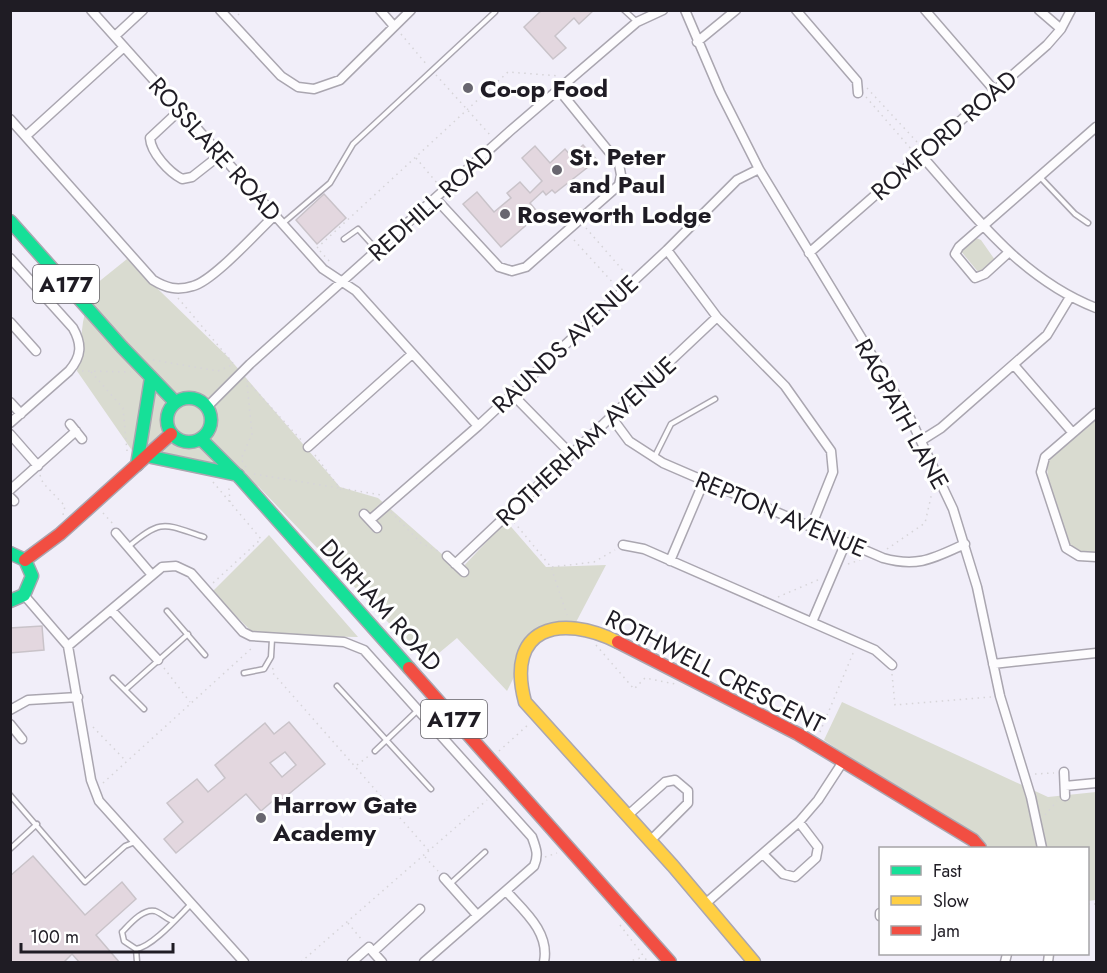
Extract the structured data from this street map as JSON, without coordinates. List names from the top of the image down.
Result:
{
  "streets": {
    "main road": ["A177", "DURHAM ROAD", "ROTHWELL CRESCENT"],
    "street": [
      "ROMFORD ROAD",
      "ROSSLARE ROAD",
      "REDHILL ROAD",
      "RAUNDS AVENUE",
      "RAGPATH LANE",
      "ROTHERHAM AVENUE",
      "REPTON AVENUE"
    ]
  },
  "crossings": [
    ["ROMFORD ROAD", "RAGPATH LANE"],
    ["ROSSLARE ROAD", "REDHILL ROAD"],
    ["ROSSLARE ROAD", "RAUNDS AVENUE"],
    ["REDHILL ROAD", "A177"],
    ["REDHILL ROAD", "DURHAM ROAD"],
    ["A177", "DURHAM ROAD"],
    ["RAUNDS AVENUE", "RAGPATH LANE"],
    ["RAGPATH LANE", "REPTON AVENUE"],
    ["ROTHERHAM AVENUE", "REPTON AVENUE"]
  ],
  "places": [
    "Co-op Food",
    "St. Peter and Paul",
    "Roseworth Lodge",
    "Harrow Gate Academy"
  ],
  "legend": ["Fast", "Slow", "Jam"],
  "scale_bar": "100 m"
}
